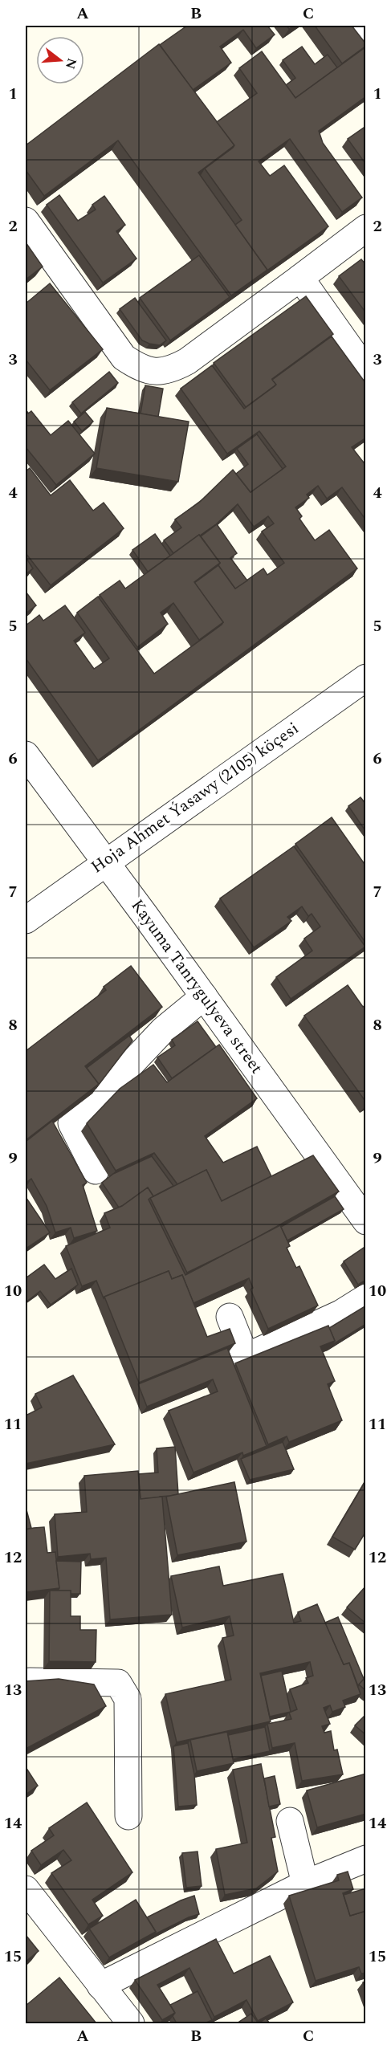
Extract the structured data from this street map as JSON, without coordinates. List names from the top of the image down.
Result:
{
  "streets": {
    "street": ["Hoja Ahmet Ýasawy (2105) köçesi", "Kayuma Tanrygulyeva street"]
  },
  "crossings": [
    ["Hoja Ahmet Ýasawy (2105) köçesi", "Kayuma Tanrygulyeva street"]
  ],
  "north": "right",
  "grid": {
    "columns": ["A", "B", "C"],
    "rows": [
      "1",
      "2",
      "3",
      "4",
      "5",
      "6",
      "7",
      "8",
      "9",
      "10",
      "11",
      "12",
      "13",
      "14",
      "15"
    ]
  }
}
